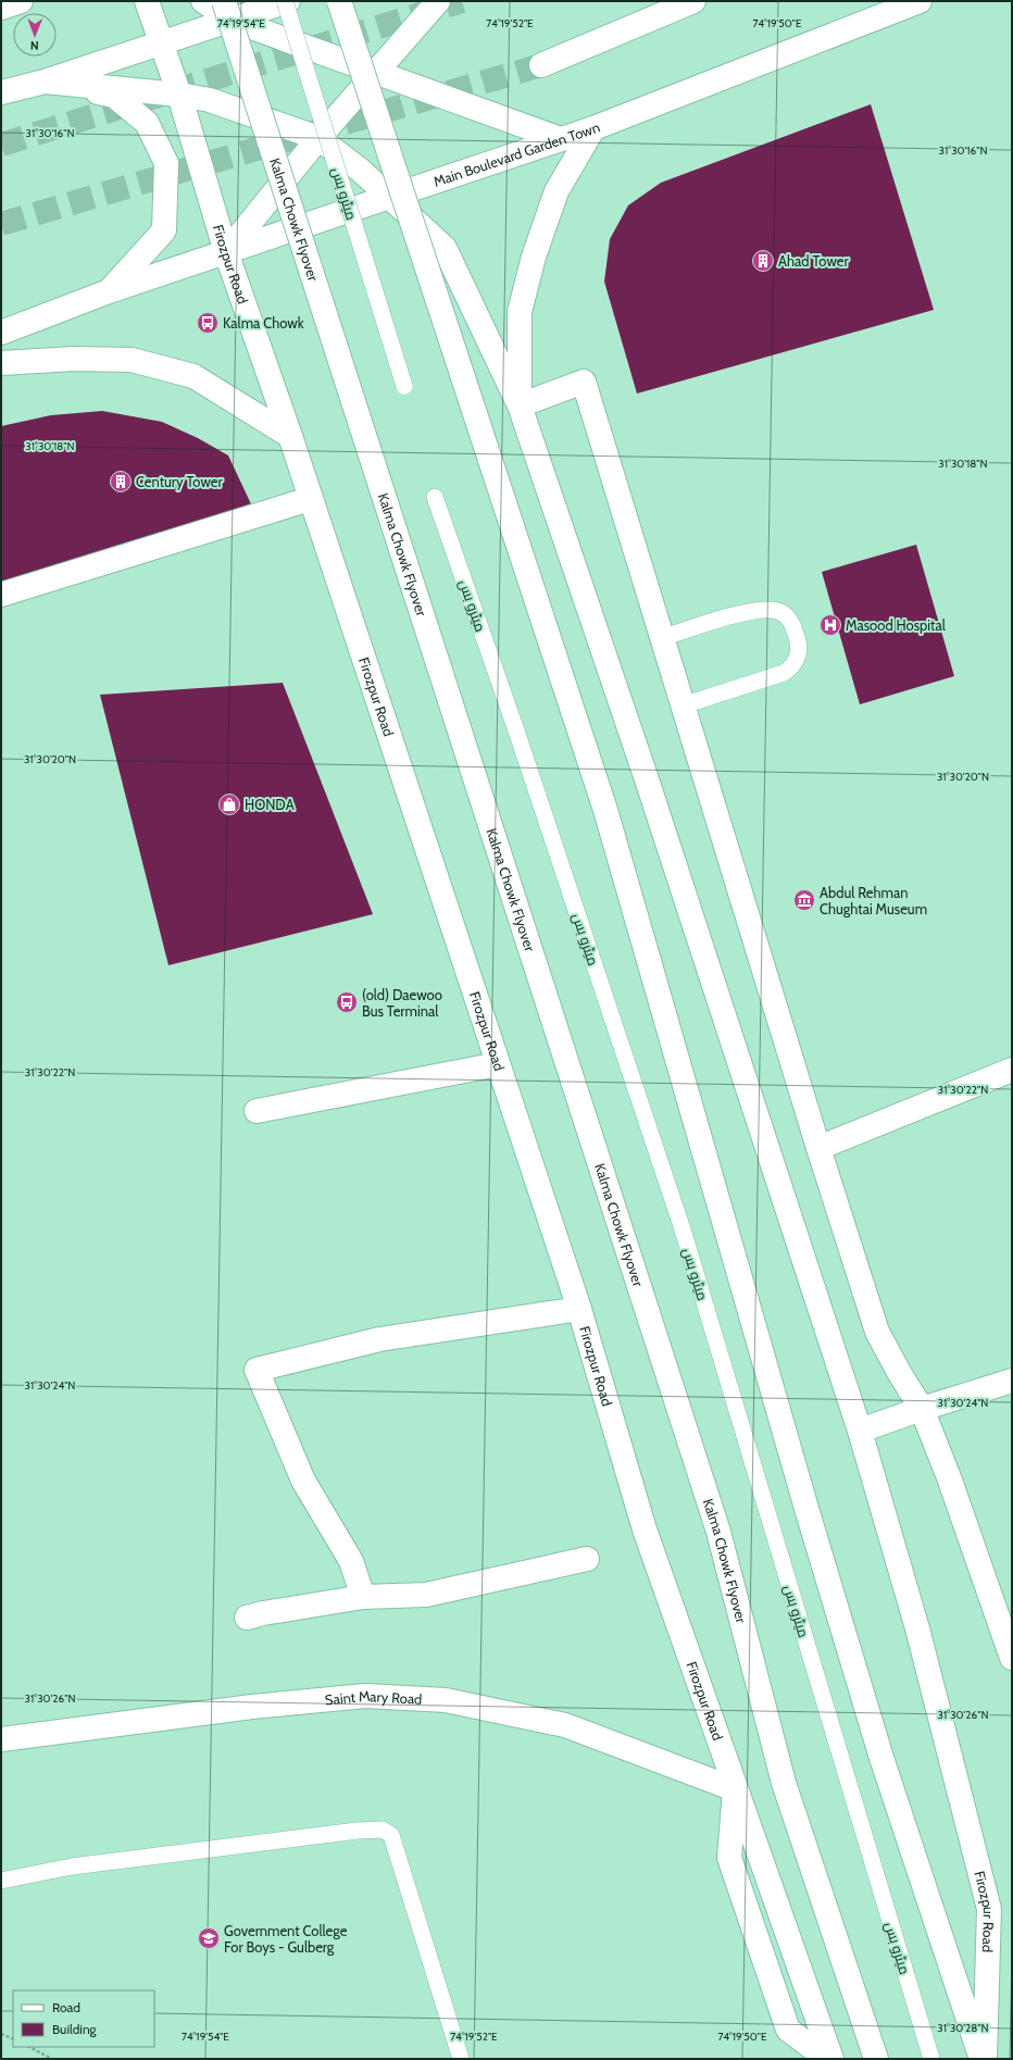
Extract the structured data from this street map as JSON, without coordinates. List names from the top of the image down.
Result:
{
  "streets": {
    "main road": [
      "Main Boulevard Garden Town",
      "Kalma Chowk Flyover",
      "Firozpur Road",
      "Saint Mary Road"
    ],
    "lane": ["میٹرو بس"]
  },
  "crossings": [
    ["Main Boulevard Garden Town", "Firozpur Road"],
    ["Firozpur Road", "Saint Mary Road"]
  ],
  "places": {
    "building": ["Ahad Tower", "Century Tower"],
    "bus stop": ["Kalma Chowk", "(old) Daewoo Bus Terminal"],
    "hospital": ["Masood Hospital"],
    "shop": ["HONDA"],
    "museum": ["Abdul Rehman Chughtai Museum"],
    "school or university": ["Government College For Boys - Gulberg"]
  },
  "legend": ["Road", "Building"],
  "north": "bottom",
  "coordinates": [
    "74°19'54\"E",
    "74°19'52\"E",
    "74°19'50\"E",
    "31°30'16\"N",
    "31°30'18\"N",
    "31°30'20\"N",
    "31°30'22\"N",
    "31°30'24\"N",
    "31°30'26\"N",
    "31°30'28\"N"
  ]
}
